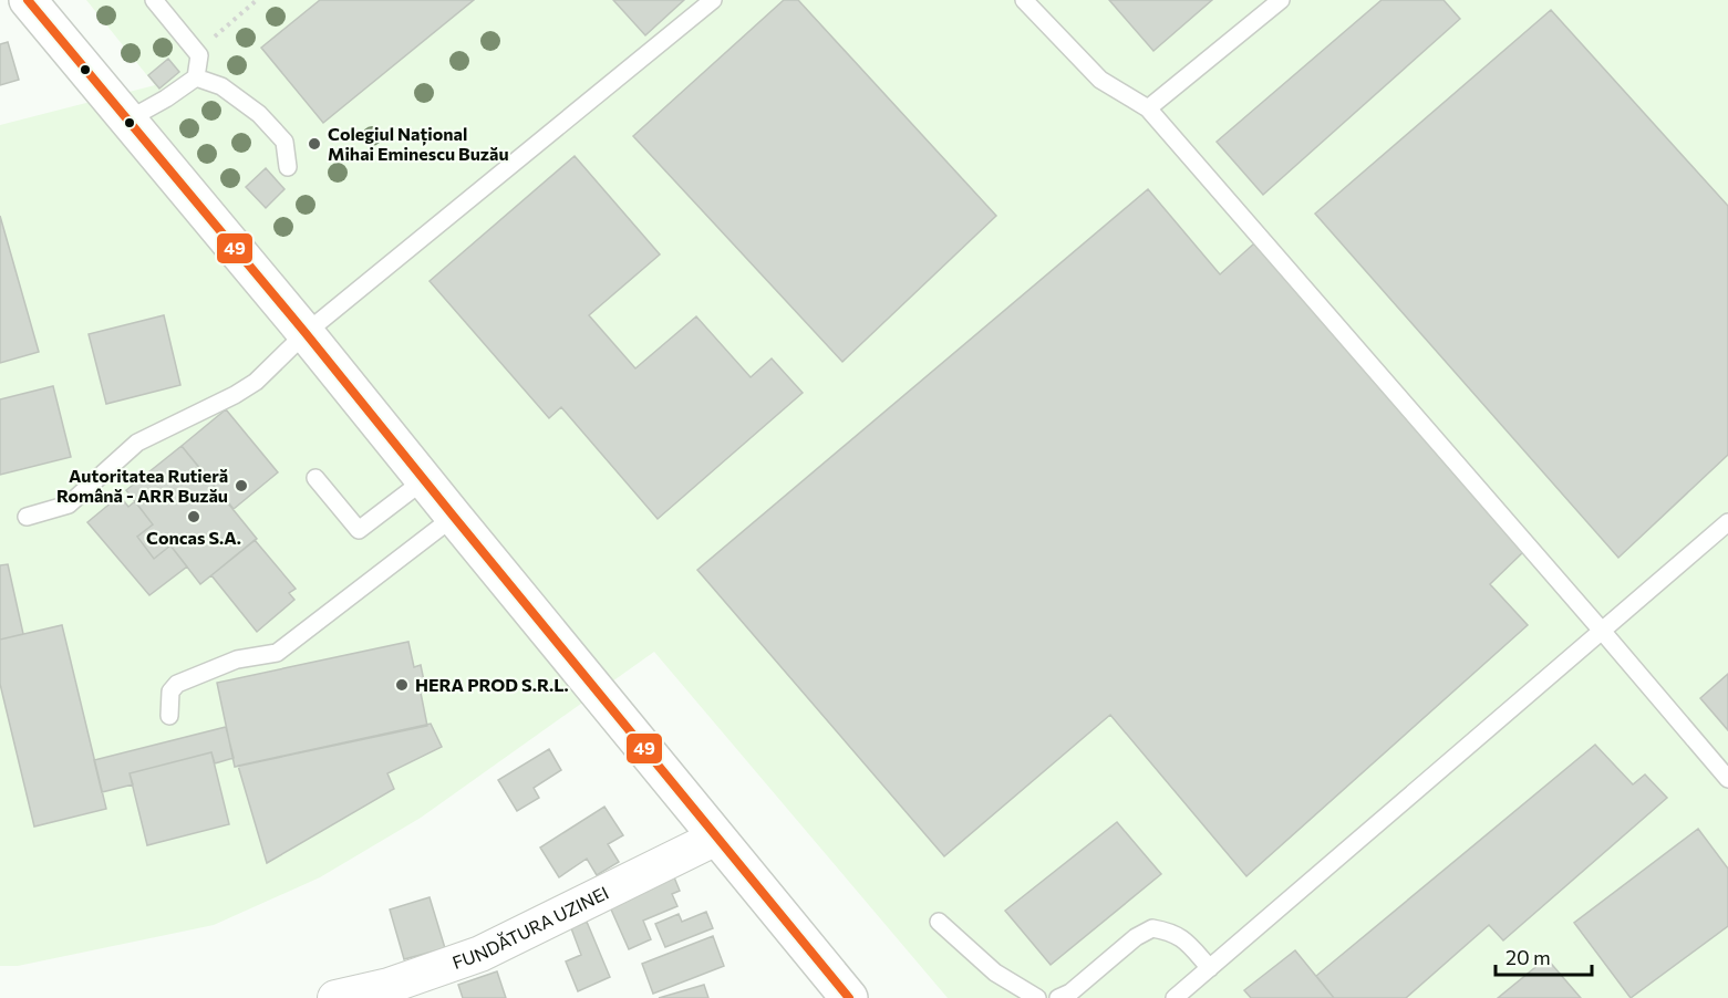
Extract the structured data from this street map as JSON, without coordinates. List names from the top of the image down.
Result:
{
  "streets": {
    "street": ["FUNDĂTURA UZINEI"]
  },
  "places": [
    "Colegiul Național Mihai Eminescu Buzău",
    "Autoritatea Rutieră Română - ARR Buzău",
    "Concas S.A.",
    "HERA PROD S.R.L."
  ],
  "lines": ["transit line 49"],
  "scale_bar": "20 m"
}
